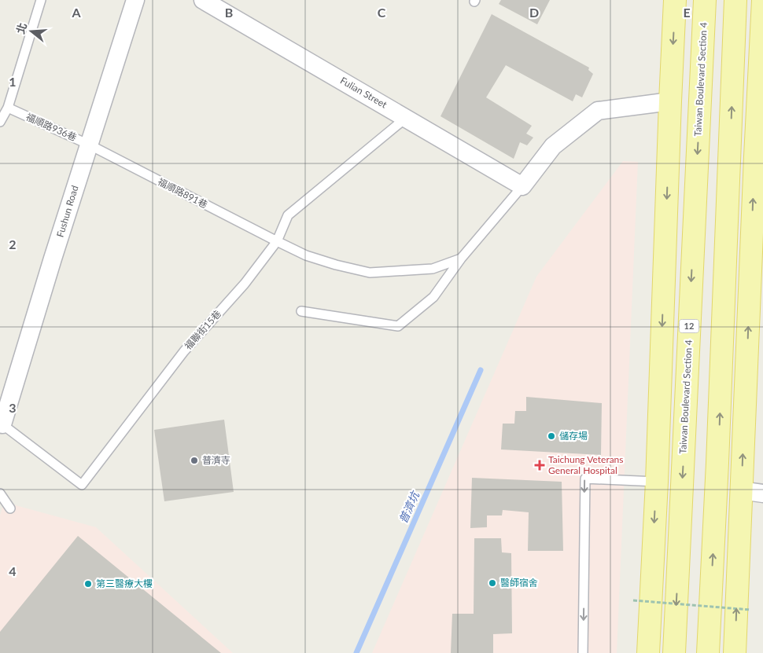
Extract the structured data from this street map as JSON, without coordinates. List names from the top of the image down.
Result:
{
  "streets": {
    "main road": ["Taiwan Boulevard Section 4", "12"],
    "street": ["Fulian Street", "Fushun Road"],
    "lane": ["福順路936巷", "福順路891巷", "福聯街15巷"]
  },
  "crossings": [
    ["Fulian Street", "福聯街15巷"],
    ["福順路936巷", "福順路891巷"],
    ["福順路936巷", "Fushun Road"],
    ["福順路891巷", "Fushun Road"],
    ["福順路891巷", "福聯街15巷"],
    ["Fushun Road", "福聯街15巷"]
  ],
  "water": ["普濟坑"],
  "places": {
    "other": [
      "儲存場",
      "普濟寺",
      "醫師宿舍",
      "第三醫療大樓"
    ],
    "health": ["Taichung Veterans General Hospital"]
  },
  "north": "left",
  "grid": {
    "columns": [
      "A",
      "B",
      "C",
      "D",
      "E"
    ],
    "rows": [
      "1",
      "2",
      "3",
      "4"
    ]
  }
}
